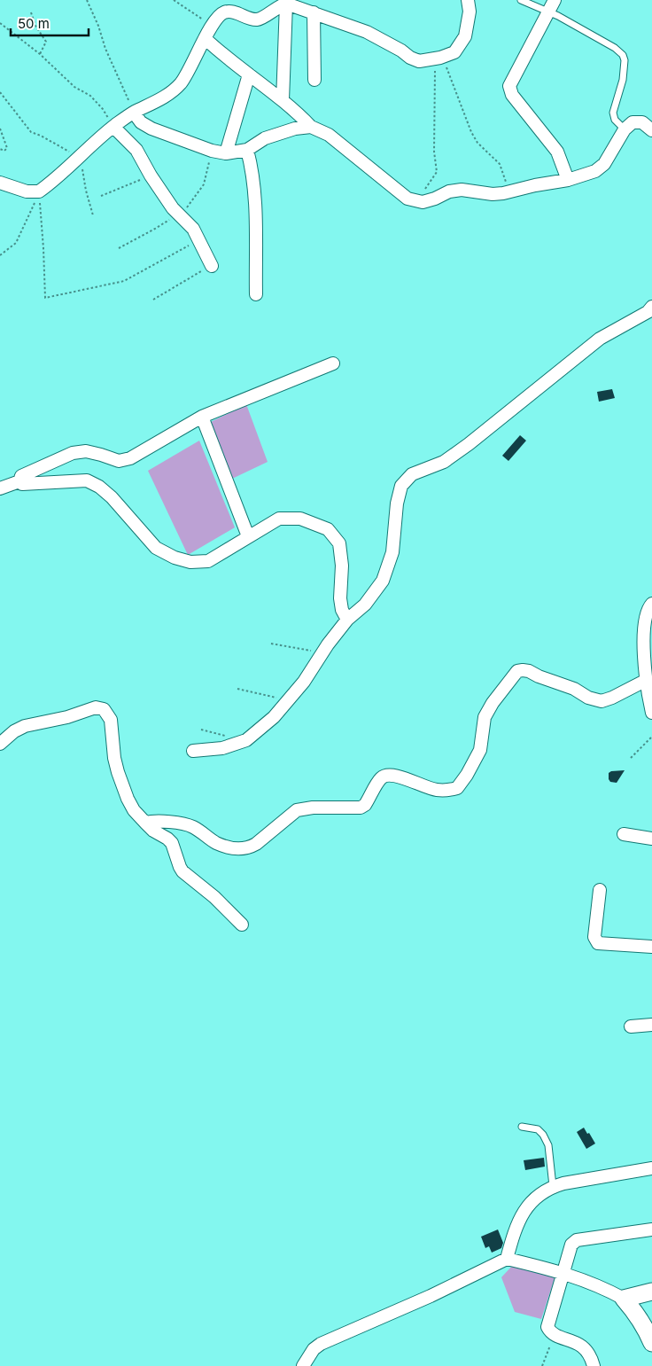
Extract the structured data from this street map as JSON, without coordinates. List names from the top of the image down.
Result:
{
  "scale_bar": "50 m"
}
